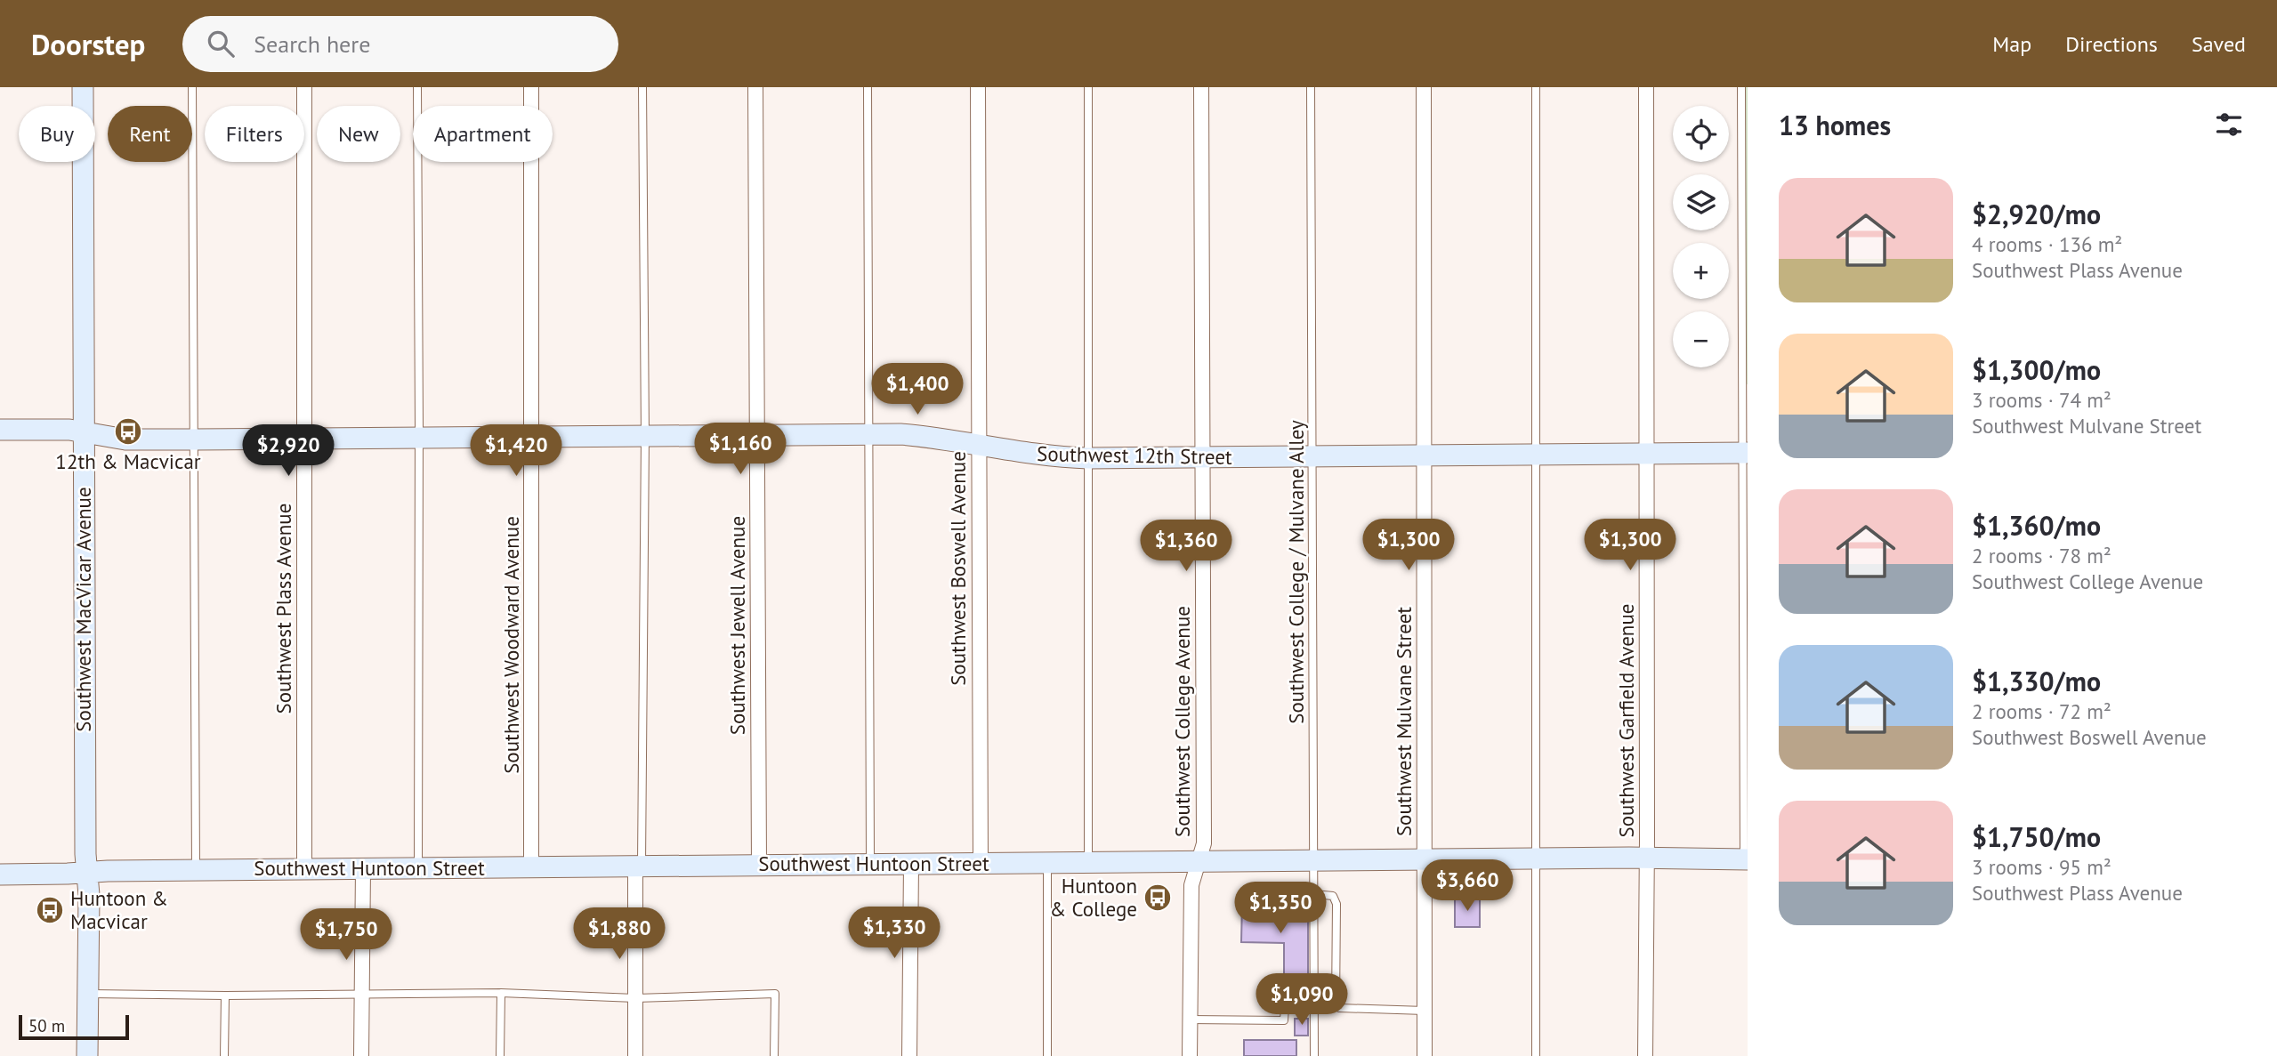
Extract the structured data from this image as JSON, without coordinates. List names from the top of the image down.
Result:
{
  "streets": {
    "main road": ["Southwest 12th Street", "Southwest MacVicar Avenue", "Southwest Huntoon Street"],
    "street": [
      "Southwest Boswell Avenue",
      "Southwest Plass Avenue",
      "Southwest Jewell Avenue",
      "Southwest Woodward Avenue",
      "Southwest Garfield Avenue",
      "Southwest College Avenue",
      "Southwest Mulvane Street"
    ],
    "lane": ["Southwest College / Mulvane Alley"]
  },
  "crossings": [
    ["Southwest 12th Street", "Southwest Boswell Avenue"],
    ["Southwest 12th Street", "Southwest College / Mulvane Alley"],
    ["Southwest 12th Street", "Southwest Plass Avenue"],
    ["Southwest 12th Street", "Southwest MacVicar Avenue"],
    ["Southwest 12th Street", "Southwest Jewell Avenue"],
    ["Southwest 12th Street", "Southwest Woodward Avenue"],
    ["Southwest 12th Street", "Southwest Garfield Avenue"],
    ["Southwest 12th Street", "Southwest College Avenue"],
    ["Southwest 12th Street", "Southwest Mulvane Street"],
    ["Southwest Boswell Avenue", "Southwest Huntoon Street"],
    ["Southwest College / Mulvane Alley", "Southwest Huntoon Street"],
    ["Southwest Plass Avenue", "Southwest Huntoon Street"],
    ["Southwest MacVicar Avenue", "Southwest Huntoon Street"],
    ["Southwest Jewell Avenue", "Southwest Huntoon Street"],
    ["Southwest Woodward Avenue", "Southwest Huntoon Street"],
    ["Southwest Garfield Avenue", "Southwest Huntoon Street"],
    ["Southwest College Avenue", "Southwest Huntoon Street"],
    ["Southwest Mulvane Street", "Southwest Huntoon Street"]
  ],
  "places": {
    "bus stop": ["12th & Macvicar", "Huntoon & College", "Huntoon & Macvicar"]
  },
  "scale_bar": "50 m",
  "page": {
    "header": "Doorstep",
    "search": "Search here",
    "nav": ["Map", "Directions", "Saved"],
    "heading": "13 homes",
    "map_buttons": ["+", "−"],
    "chip": [
      "Buy",
      "Rent",
      "Filters",
      "New",
      "Apartment"
    ],
    "list": [
      {
        "name": "$2,920/mo",
        "note": "4 rooms · 136 m² · Southwest Plass Avenue"
      },
      {
        "name": "$1,300/mo",
        "note": "3 rooms · 74 m² · Southwest Mulvane Street"
      },
      {
        "name": "$1,360/mo",
        "note": "2 rooms · 78 m² · Southwest College Avenue"
      },
      {
        "name": "$1,330/mo",
        "note": "2 rooms · 72 m² · Southwest Boswell Avenue"
      },
      {
        "name": "$1,750/mo",
        "note": "3 rooms · 95 m² · Southwest Plass Avenue"
      }
    ],
    "price": [
      "$1,400",
      "$1,160",
      "$2,920",
      "$1,420",
      "$1,300",
      "$1,300",
      "$1,360",
      "$3,660",
      "$1,350",
      "$1,330",
      "$1,880",
      "$1,750",
      "$1,090"
    ],
    "scale": "50 m"
  }
}
